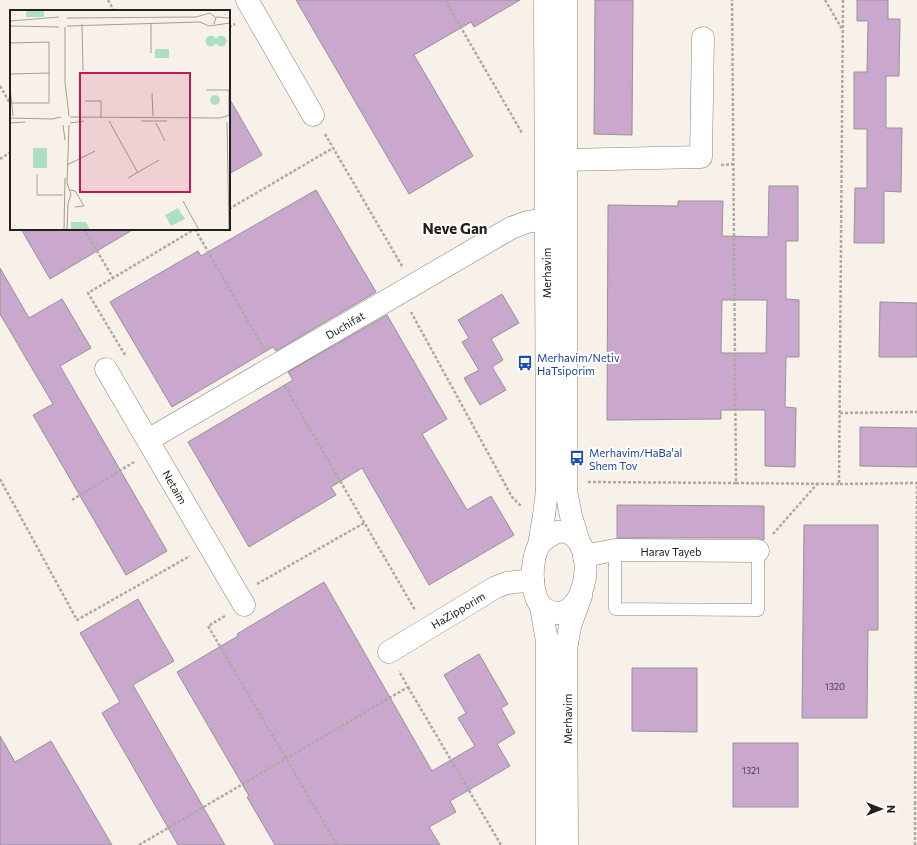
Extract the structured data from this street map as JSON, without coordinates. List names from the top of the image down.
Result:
{
  "streets": {
    "street": [
      "Merhavim",
      "Duchifat",
      "Netaim",
      "Harav Tayeb",
      "HaZipporim"
    ]
  },
  "crossings": [
    ["Merhavim", "Duchifat"],
    ["Merhavim", "Harav Tayeb"],
    ["Merhavim", "HaZipporim"],
    ["Duchifat", "Netaim"],
    ["Harav Tayeb", "HaZipporim"]
  ],
  "districts": ["Neve Gan"],
  "places": {
    "bus stop": ["Merhavim/Netiv HaTsiporim", "Merhavim/HaBa'al Shem Tov"]
  },
  "house_numbers": ["1320", "1321"],
  "north": "right"
}
